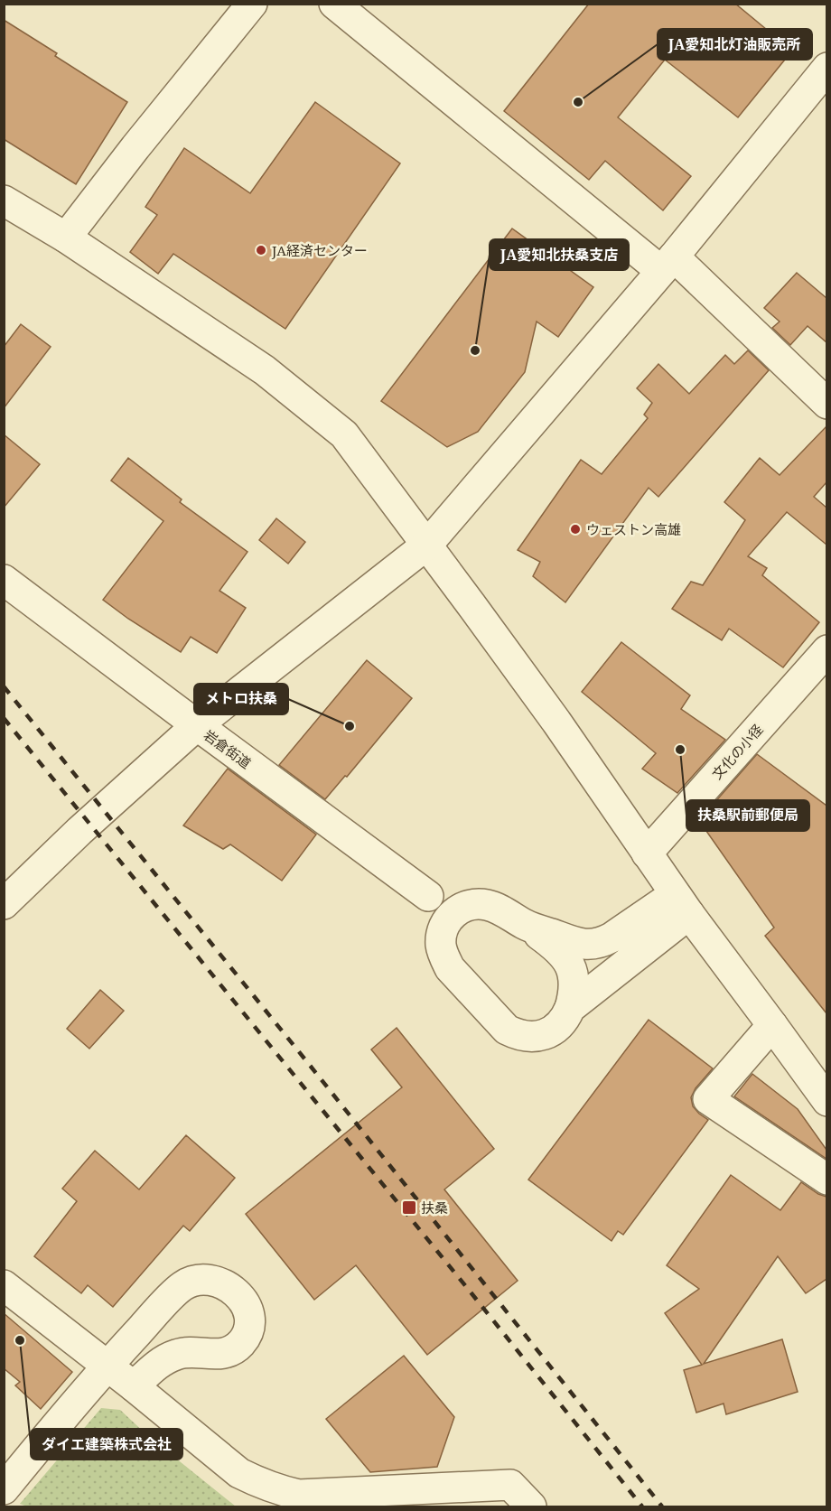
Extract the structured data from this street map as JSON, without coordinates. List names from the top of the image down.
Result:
{
  "streets": {
    "street": ["岩倉街道", "文化の小径"]
  },
  "places": {
    "other": [
      "JA愛知北灯油販売所",
      "JA経済センター",
      "JA愛知北扶桑支店",
      "ウェストン高雄",
      "メトロ扶桑",
      "扶桑駅前郵便局",
      "ダイエ建築株式会社"
    ],
    "transit": ["扶桑"]
  }
}
